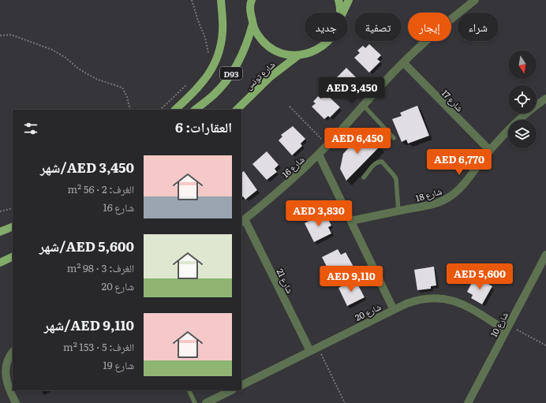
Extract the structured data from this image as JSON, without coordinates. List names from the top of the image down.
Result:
{
  "streets": {
    "main road": ["D93", "شارع تونس"],
    "street": [
      "شارع 17",
      "شارع 16",
      "شارع 18",
      "شارع 21",
      "شارع 20",
      "شارع 10"
    ]
  },
  "crossings": [
    ["شارع 17", "شارع 16"],
    ["شارع 17", "شارع 18"],
    ["شارع 16", "شارع 21"],
    ["شارع 21", "شارع 20"],
    ["شارع 20", "شارع 10"]
  ],
  "north": "bottom",
  "page": {
    "chip": [
      "شراء",
      "إيجار",
      "تصفية",
      "جديد"
    ],
    "price": [
      "AED 3,450",
      "AED 6,450",
      "AED 6,770",
      "AED 3,830",
      "AED 5,600",
      "AED 9,110"
    ],
    "heading": "العقارات: 6",
    "list": [
      {
        "name": "AED 3,450/شهر",
        "note": "الغرف: 2 · 56 m² · شارع 16"
      },
      {
        "name": "AED 5,600/شهر",
        "note": "الغرف: 3 · 98 m² · شارع 20"
      },
      {
        "name": "AED 9,110/شهر",
        "note": "الغرف: 5 · 153 m² · شارع 19"
      }
    ]
  }
}
